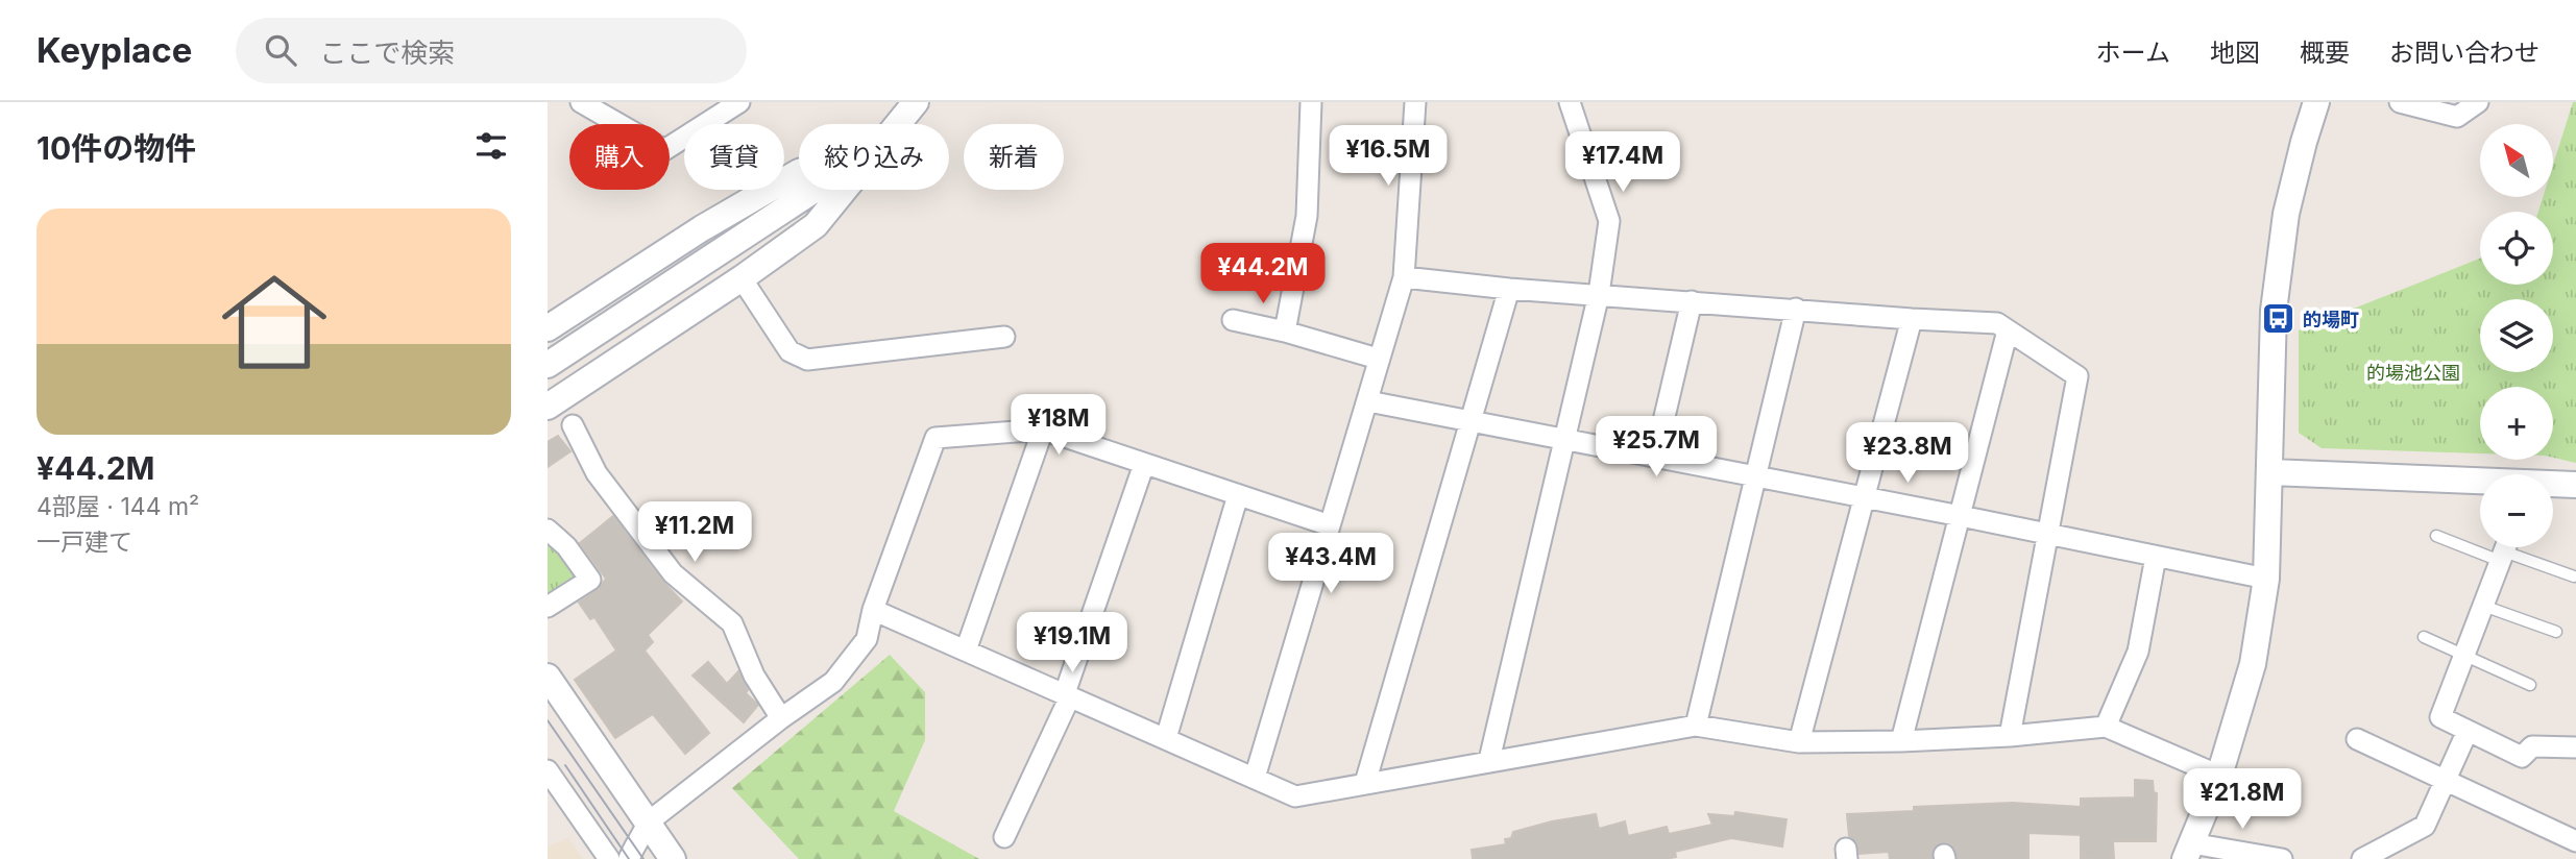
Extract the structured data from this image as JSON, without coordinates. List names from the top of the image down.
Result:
{
  "parks": ["的場池公園"],
  "places": {
    "bus stop": ["的場町"]
  },
  "north": "top left",
  "page": {
    "header": "Keyplace",
    "search": "ここで検索",
    "nav": [
      "ホーム",
      "地図",
      "概要",
      "お問い合わせ"
    ],
    "heading": "10件の物件",
    "map_buttons": ["+", "−"],
    "chip": [
      "購入",
      "賃貸",
      "絞り込み",
      "新着"
    ],
    "price": [
      "¥16.5M",
      "¥17.4M",
      "¥44.2M",
      "¥18M",
      "¥25.7M",
      "¥23.8M",
      "¥11.2M",
      "¥43.4M",
      "¥19.1M",
      "¥21.8M"
    ],
    "list": [
      {
        "name": "¥44.2M",
        "note": "4部屋 · 144 m² · 一戸建て"
      }
    ]
  }
}
